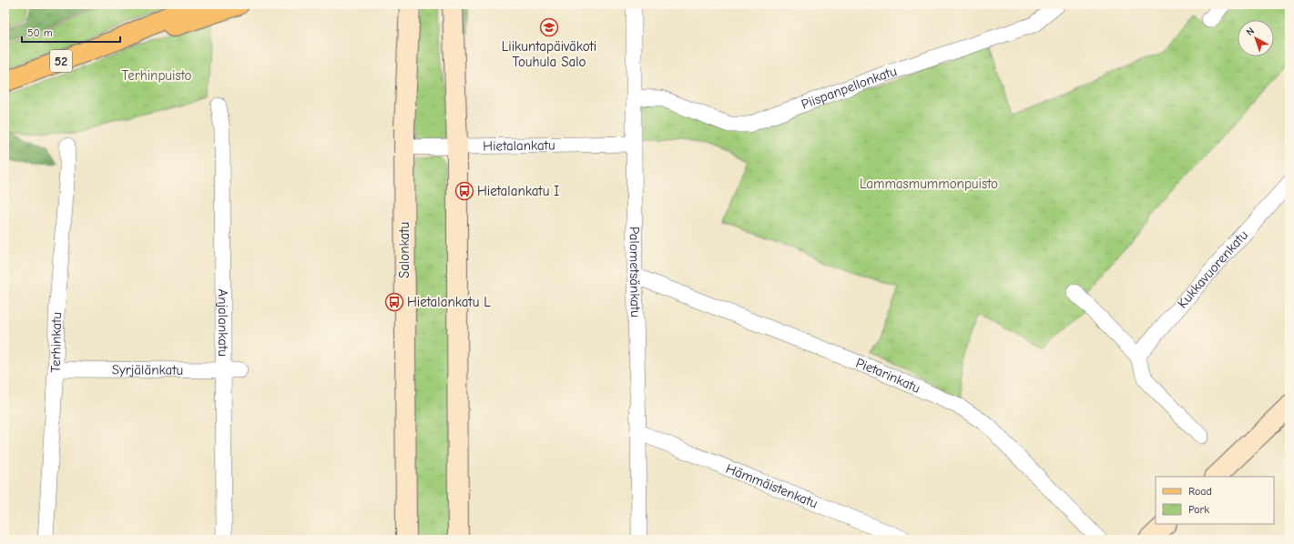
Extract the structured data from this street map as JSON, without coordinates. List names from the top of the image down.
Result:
{
  "streets": {
    "main road": ["52", "Salonkatu"],
    "street": [
      "Piispanpellonkatu",
      "Hietalankatu",
      "Kukkavuorenkatu",
      "Palometsänkatu",
      "Anjalankatu",
      "Terhinkatu",
      "Syrjälänkatu",
      "Pietarinkatu",
      "Hämmäistenkatu"
    ]
  },
  "crossings": [
    ["Piispanpellonkatu", "Palometsänkatu"],
    ["Hietalankatu", "Salonkatu"],
    ["Hietalankatu", "Palometsänkatu"],
    ["Palometsänkatu", "Pietarinkatu"],
    ["Palometsänkatu", "Hämmäistenkatu"],
    ["Anjalankatu", "Syrjälänkatu"],
    ["Terhinkatu", "Syrjälänkatu"]
  ],
  "parks": ["Terhinpuisto", "Lammasmummonpuisto"],
  "places": {
    "school or university": ["Liikuntapäiväkoti Touhula Salo"],
    "bus stop": ["Hietalankatu I", "Hietalankatu L"]
  },
  "legend": ["Road", "Park"],
  "scale_bar": "50 m",
  "north": "top left"
}
